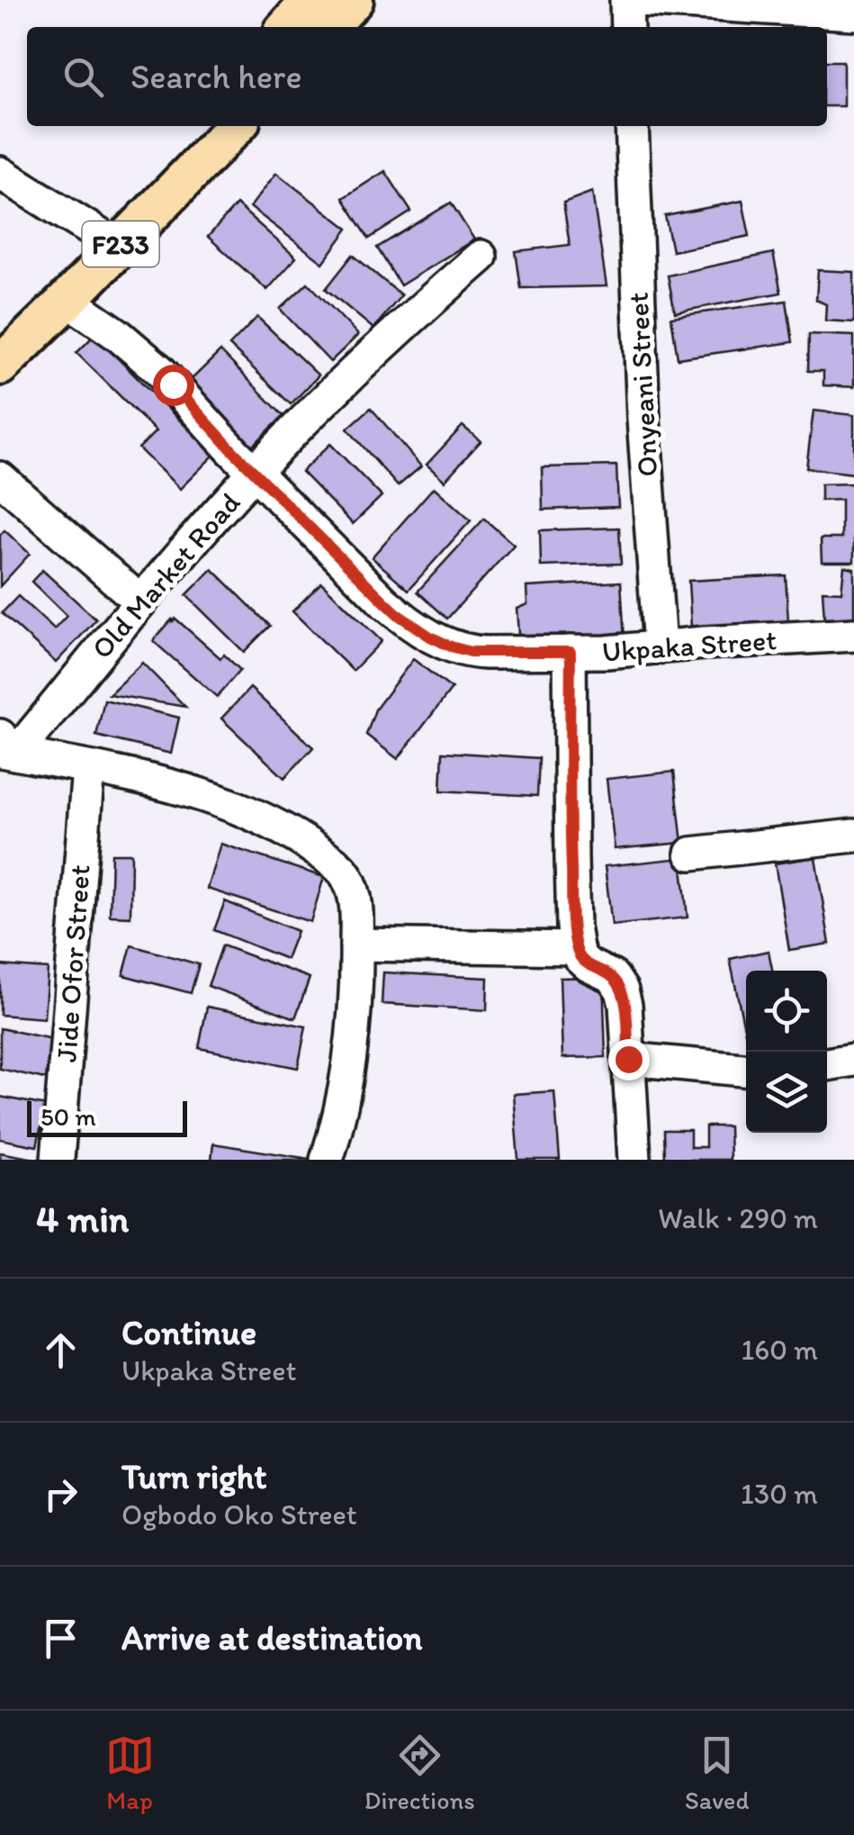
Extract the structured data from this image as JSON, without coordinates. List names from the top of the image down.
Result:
{
  "streets": {
    "main road": ["F233"],
    "street": [
      "Onyeani Street",
      "Old Market Road",
      "Ukpaka Street",
      "Jide Ofor Street"
    ]
  },
  "crossings": [
    ["F233", "Ukpaka Street"],
    ["Onyeani Street", "Ukpaka Street"],
    ["Old Market Road", "Ukpaka Street"]
  ],
  "scale_bar": "50 m",
  "page": {
    "search": "Search here",
    "scale": "50 m",
    "heading": ["4 min", "Walk · 290 m"],
    "list": [
      ["Continue", "Ukpaka Street", "160 m"],
      ["Turn right", "Ogbodo Oko Street", "130 m"],
      "Arrive at destination"
    ],
    "nav": ["Map", "Directions", "Saved"]
  }
}
